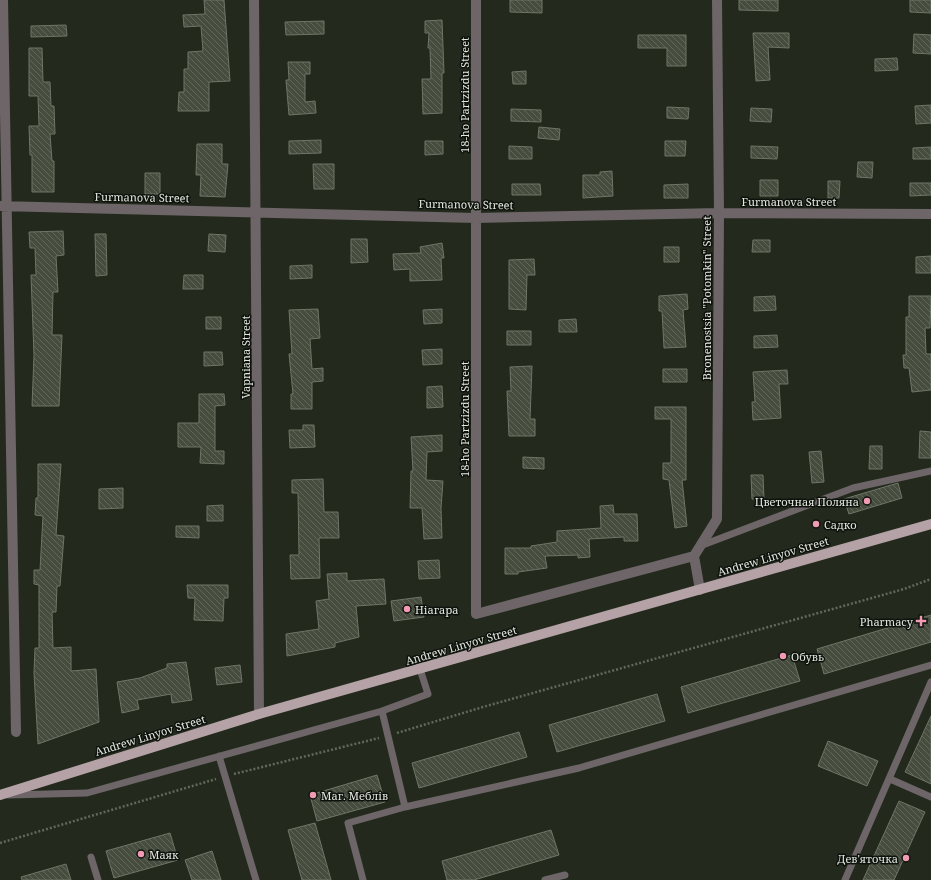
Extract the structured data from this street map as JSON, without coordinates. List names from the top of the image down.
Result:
{
  "streets": {
    "main road": ["Andrew Linyov Street"],
    "street": [
      "18-ho Partzizdu Street",
      "Furmanova Street",
      "Bronenostsia \"Potomkin\" Street",
      "Vapniana Street"
    ]
  },
  "crossings": [
    ["18-ho Partzizdu Street", "Furmanova Street"],
    ["18-ho Partzizdu Street", "Bronenostsia \"Potomkin\" Street"],
    ["Furmanova Street", "Bronenostsia \"Potomkin\" Street"],
    ["Furmanova Street", "Vapniana Street"],
    ["Vapniana Street", "Andrew Linyov Street"]
  ],
  "places": {
    "other": [
      "Цветочная Поляна",
      "Садко",
      "Ніагара",
      "Обувь",
      "Маг. Меблів",
      "Маяк",
      "Дев'яточка"
    ],
    "health": ["Pharmacy"]
  }
}
